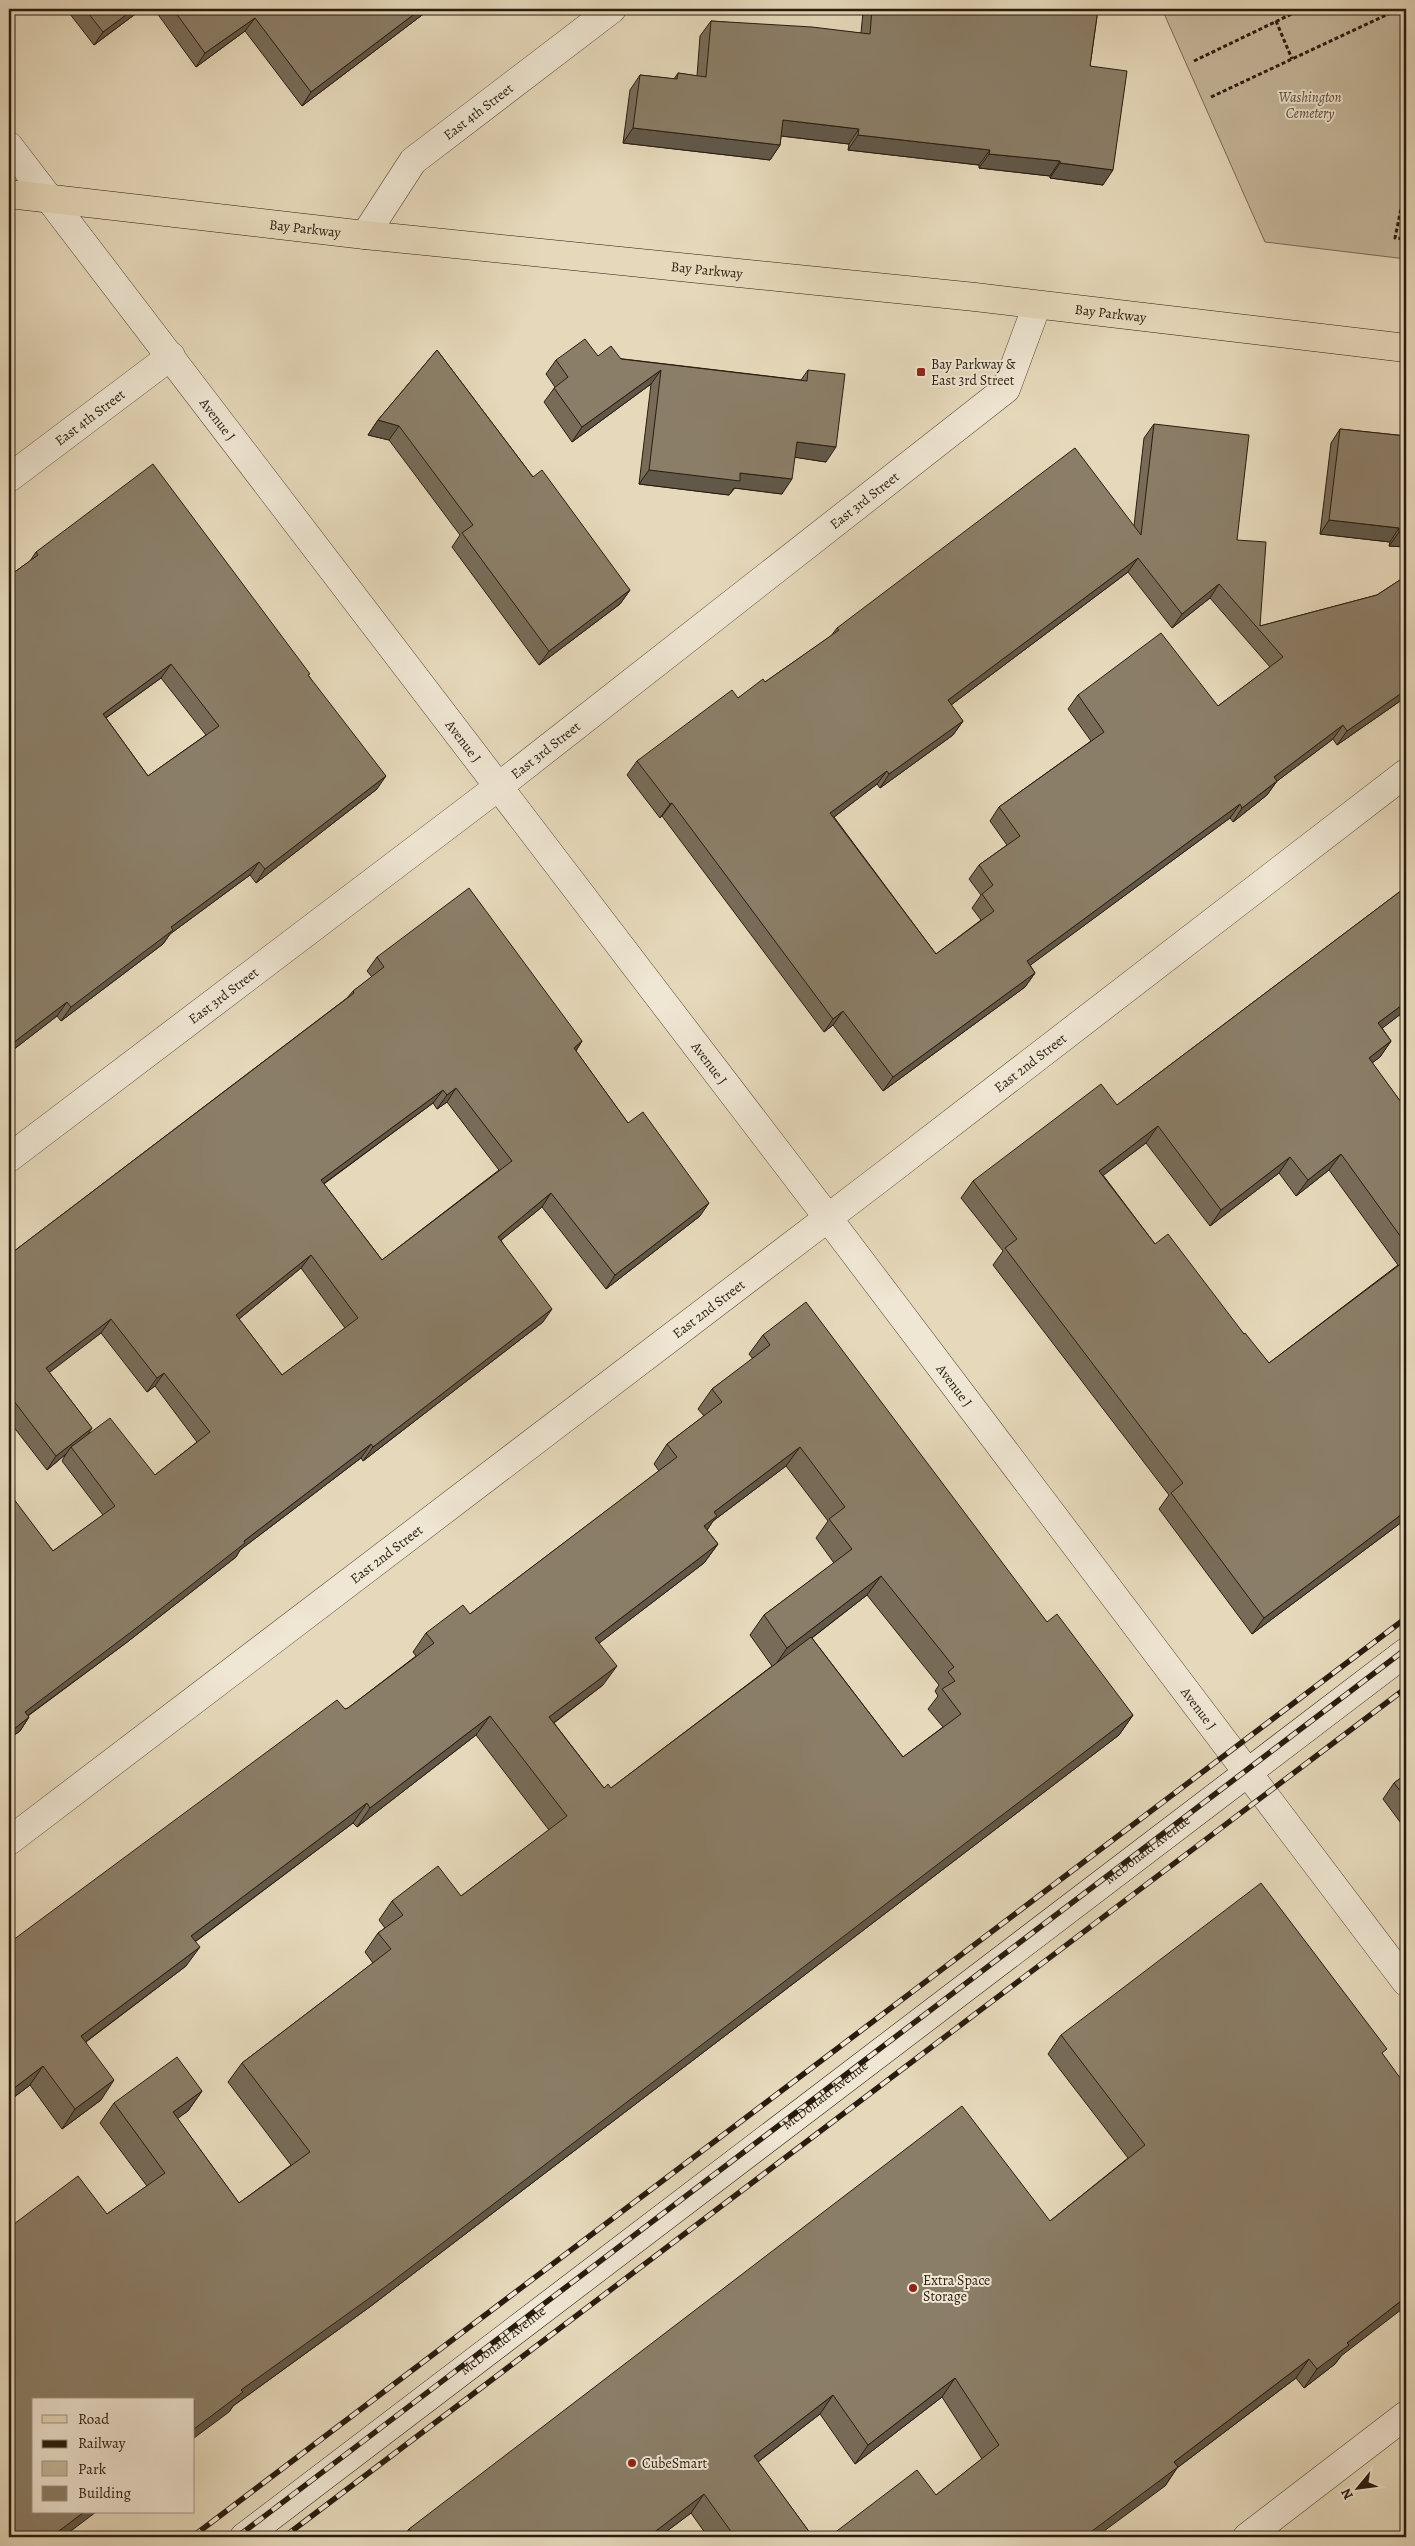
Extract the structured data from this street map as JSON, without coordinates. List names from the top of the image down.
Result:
{
  "streets": {
    "main road": ["Bay Parkway"],
    "street": [
      "East 4th Street",
      "Avenue J",
      "East 3rd Street",
      "East 2nd Street",
      "McDonald Avenue"
    ]
  },
  "crossings": [
    ["East 4th Street", "Bay Parkway"],
    ["East 4th Street", "Avenue J"],
    ["Bay Parkway", "Avenue J"],
    ["Bay Parkway", "East 3rd Street"],
    ["Avenue J", "East 3rd Street"],
    ["Avenue J", "East 2nd Street"],
    ["Avenue J", "McDonald Avenue"]
  ],
  "parks": ["Washington Cemetery"],
  "places": {
    "transit": ["Bay Parkway & East 3rd Street"],
    "other": ["Extra Space Storage", "CubeSmart"]
  },
  "legend": [
    "Road",
    "Railway",
    "Park",
    "Building"
  ],
  "north": "bottom left"
}
